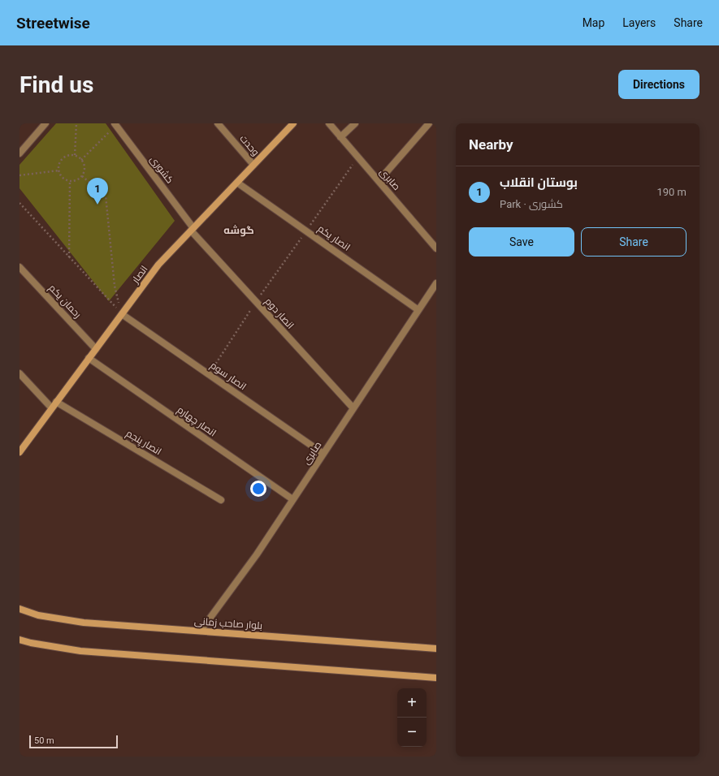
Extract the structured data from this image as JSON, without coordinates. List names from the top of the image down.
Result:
{
  "streets": {
    "main road": ["انصار", "بلوار صاحب زمانی"],
    "street": [
      "وحدت",
      "کشوری",
      "صابری",
      "انصار یکم",
      "رحمان یکم",
      "انصار دوم",
      "انصار سوم",
      "انصار چهارم",
      "انصار پنجم"
    ]
  },
  "crossings": [
    ["وحدت", "انصار"],
    ["کشوری", "انصار"],
    ["کشوری", "انصار دوم"],
    ["صابری", "انصار یکم"],
    ["صابری", "انصار دوم"],
    ["صابری", "انصار سوم"],
    ["صابری", "انصار چهارم"],
    ["صابری", "بلوار صاحب زمانی"],
    ["انصار یکم", "انصار"],
    ["انصار", "رحمان یکم"],
    ["انصار", "انصار دوم"],
    ["انصار", "انصار سوم"],
    ["انصار", "انصار چهارم"],
    ["انصار", "انصار پنجم"]
  ],
  "districts": ["گوشه"],
  "scale_bar": "50 m",
  "page": {
    "header": "Streetwise",
    "nav": ["Map", "Layers", "Share"],
    "buttons": [
      "Directions",
      ["Save", "Share"]
    ],
    "title": "Find us",
    "heading": "Nearby",
    "list": [
      {
        "mark": "1",
        "name": "بوستان انقلاب",
        "note": "Park · کشوری",
        "value": "190 m"
      }
    ],
    "pins": "1",
    "map_buttons": ["+", "−"],
    "scale": "50 m"
  }
}
